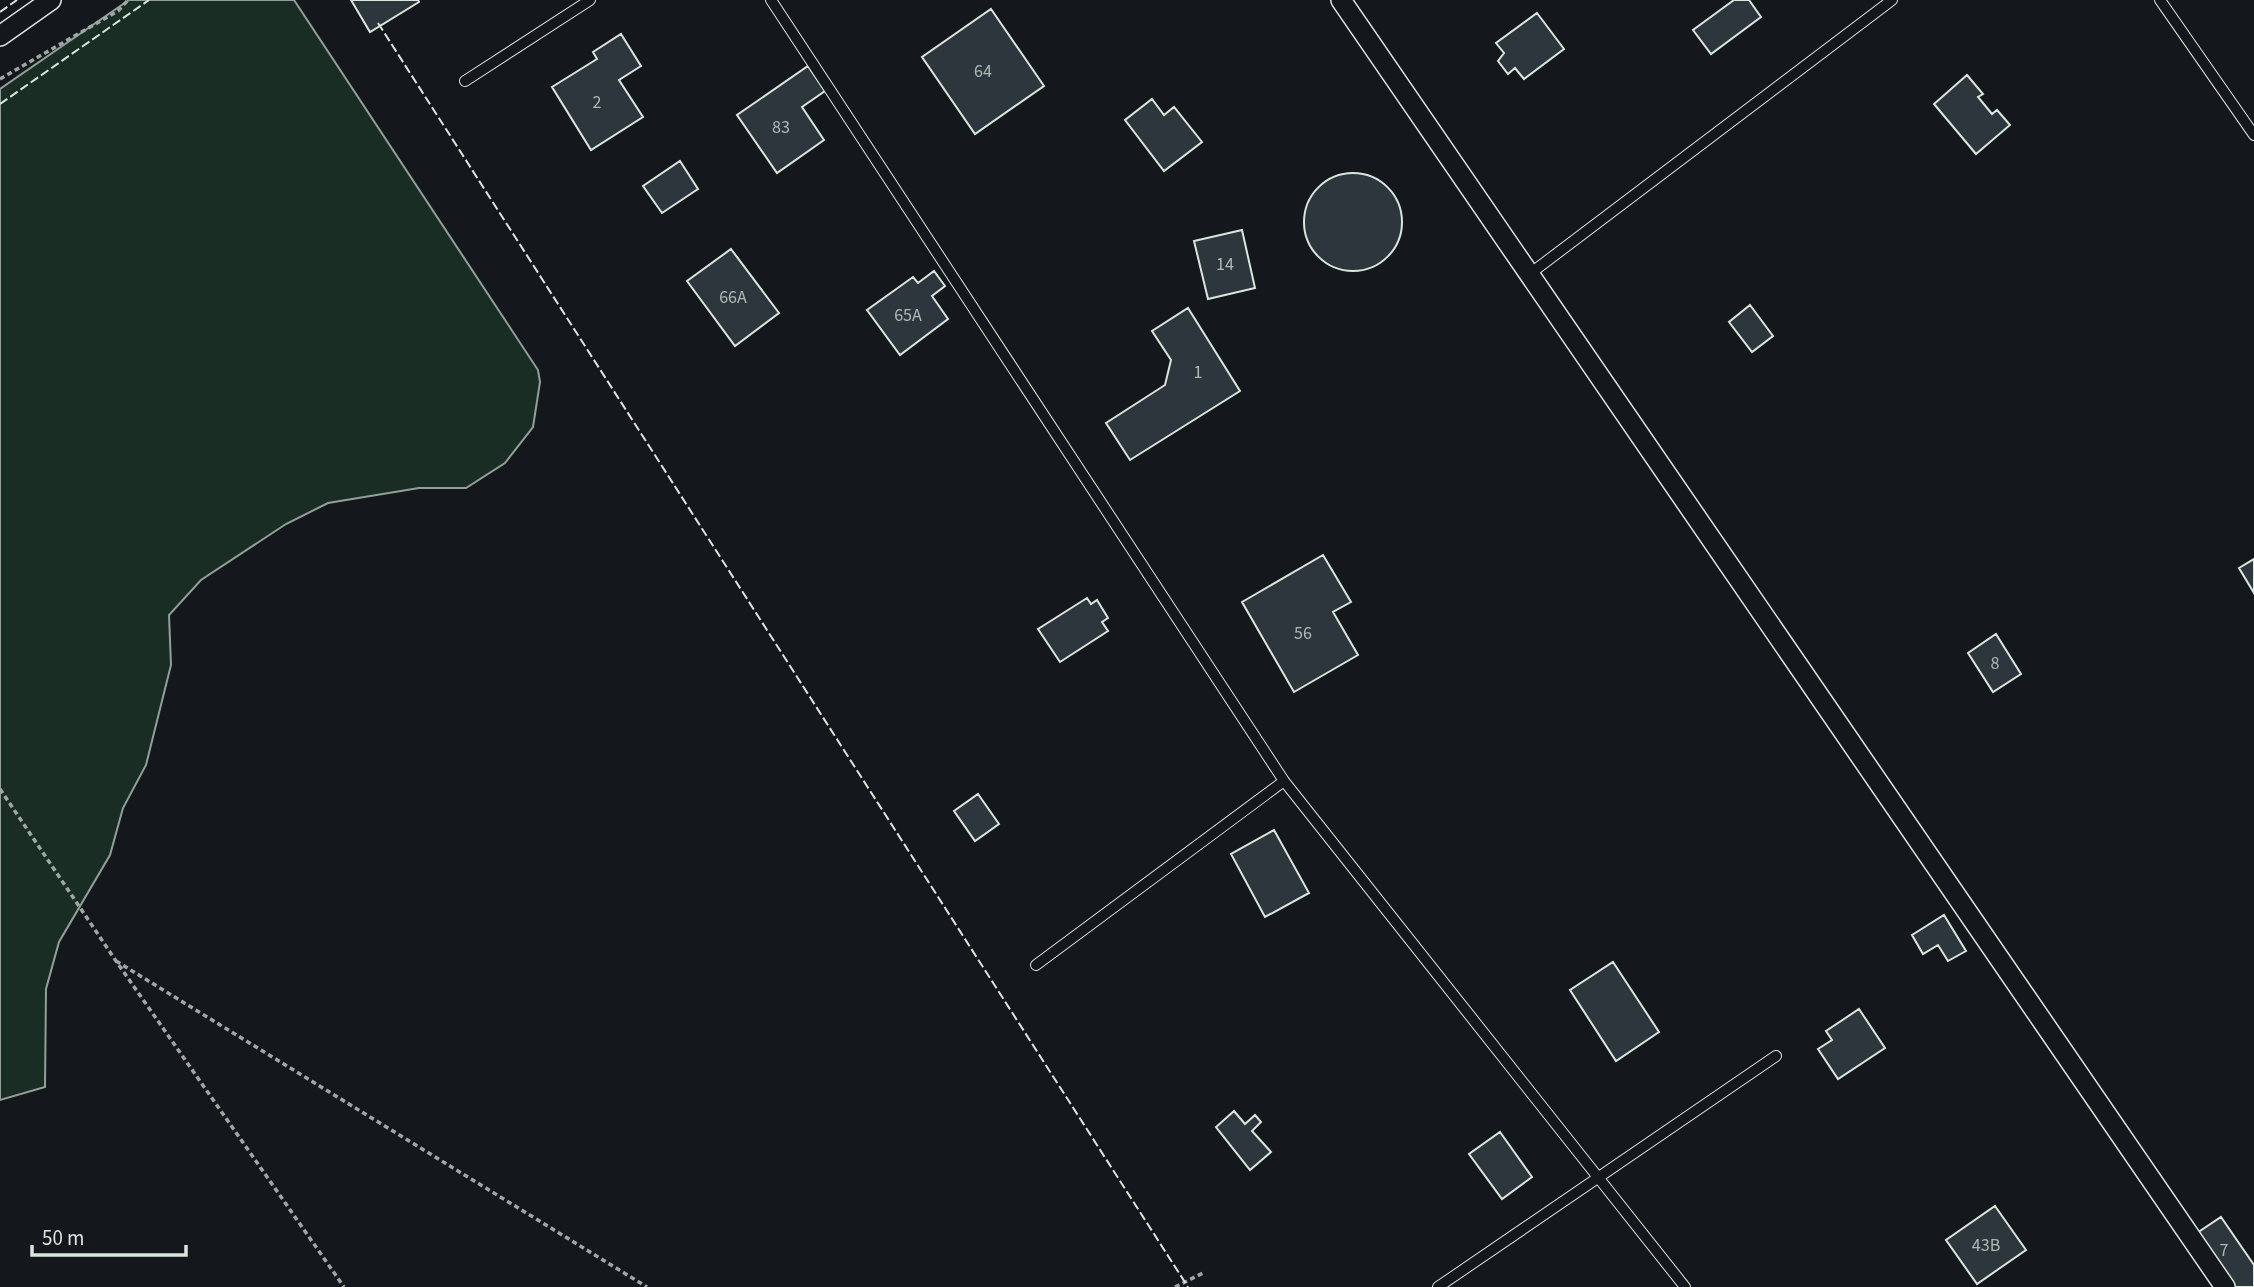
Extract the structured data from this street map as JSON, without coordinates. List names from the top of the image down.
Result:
{
  "house_numbers": [
    "64",
    "2",
    "83",
    "14",
    "66А",
    "65А",
    "1",
    "56",
    "8",
    "43В",
    "7"
  ],
  "scale_bar": "50 m"
}
